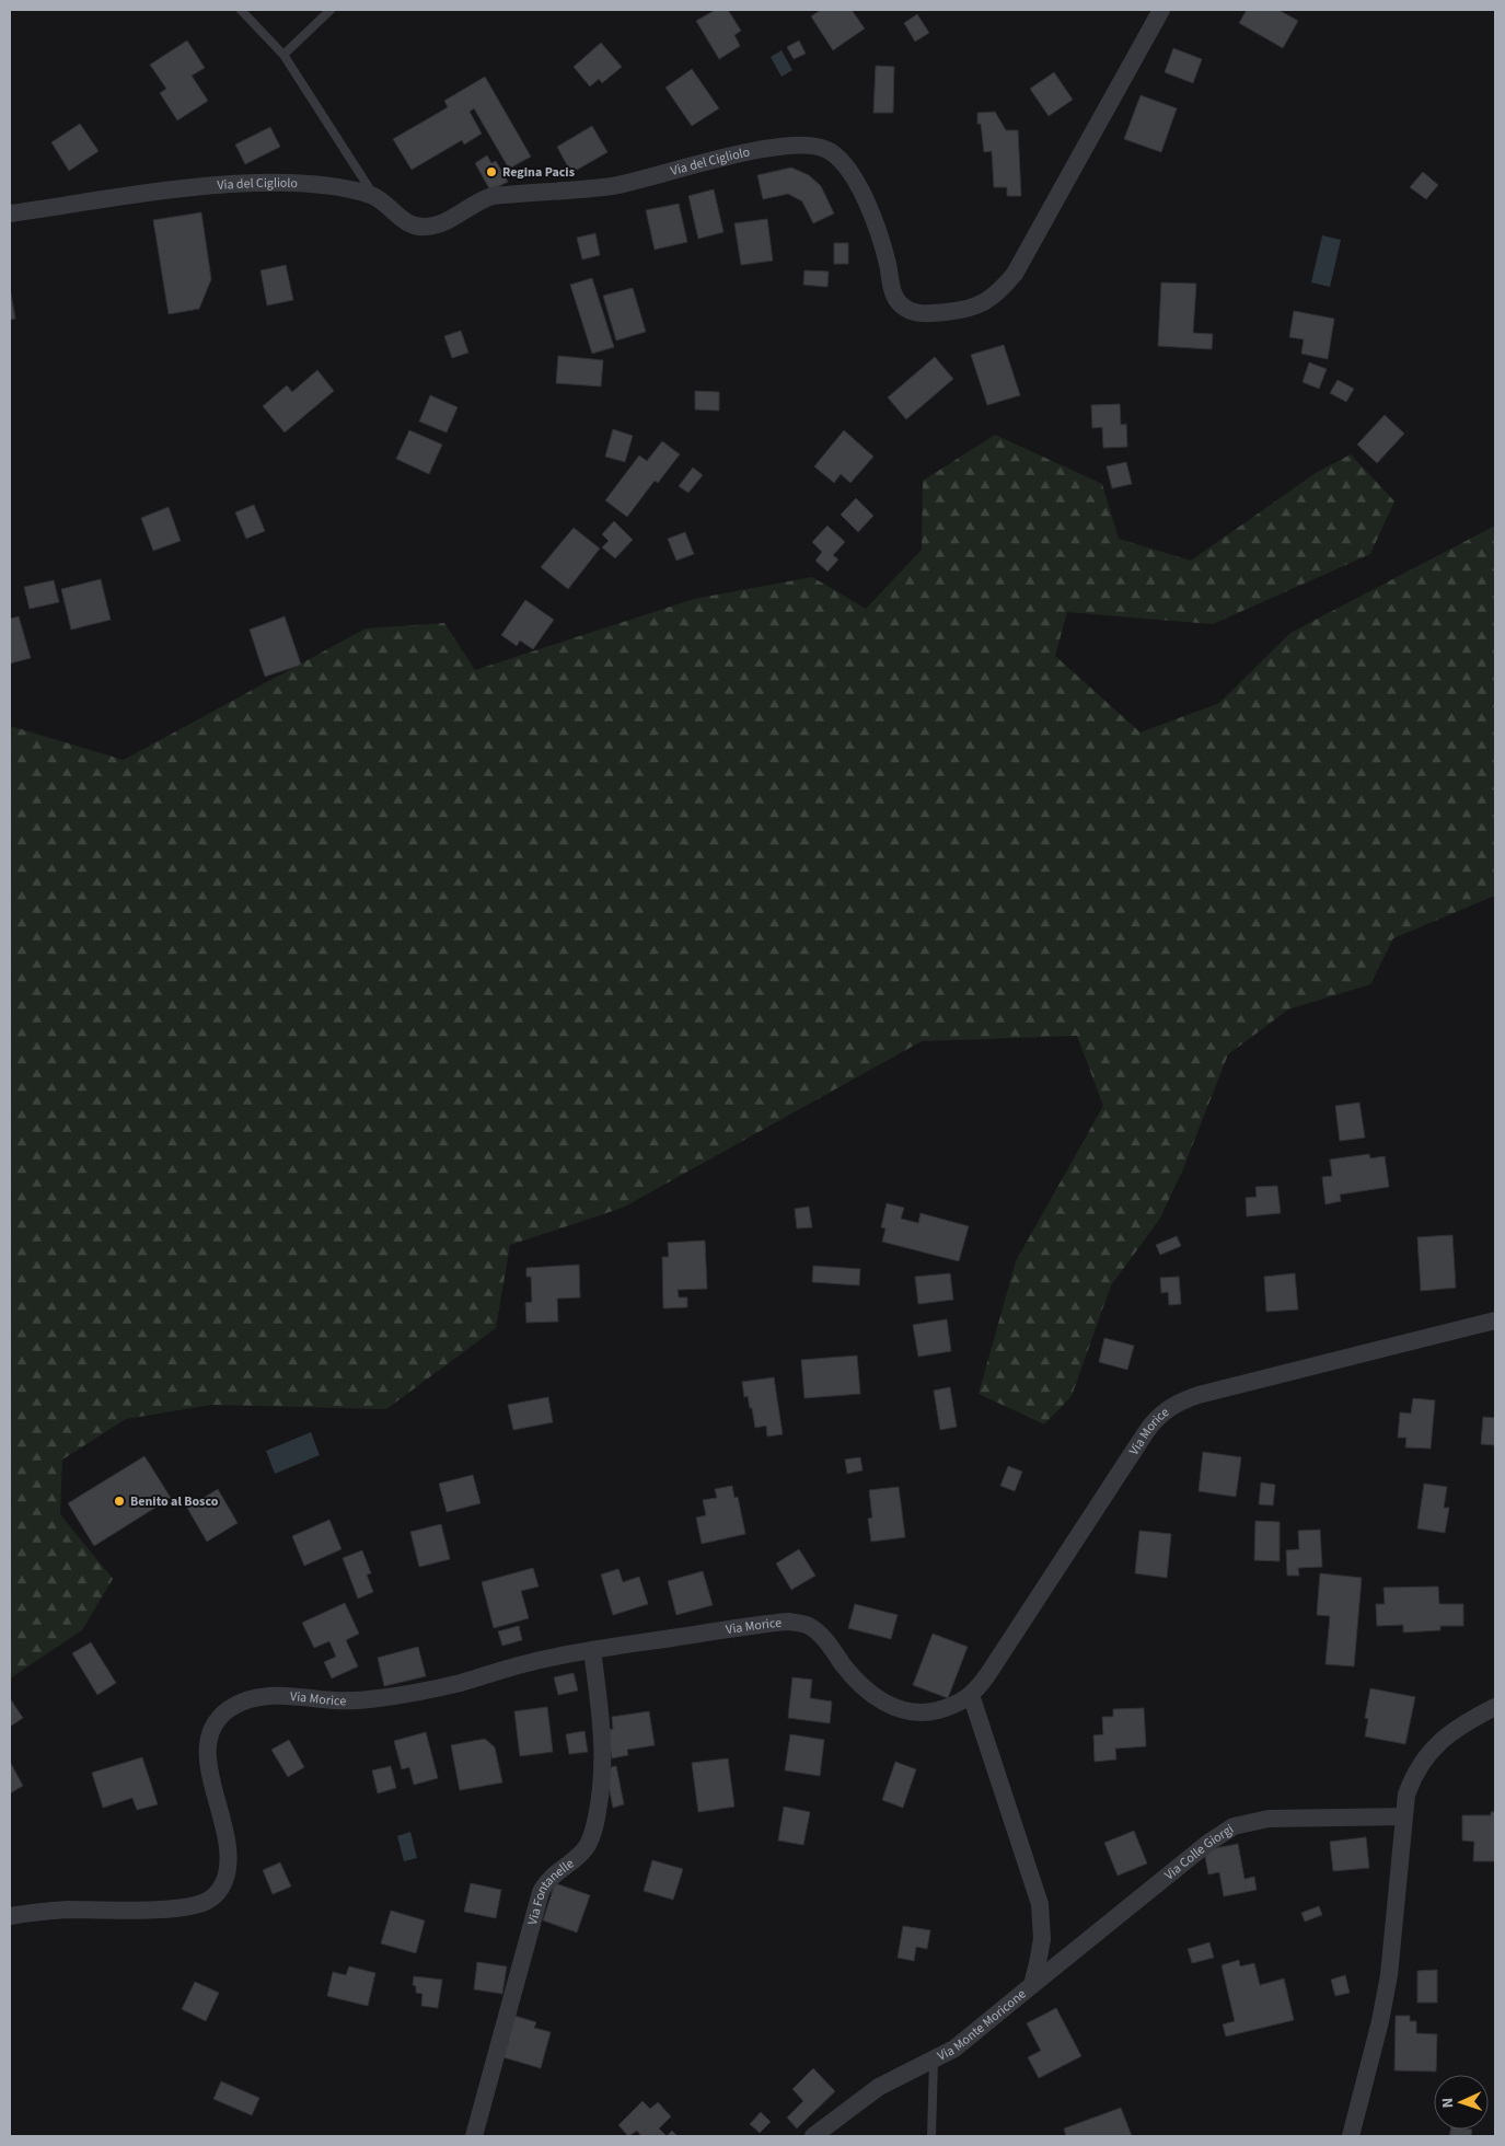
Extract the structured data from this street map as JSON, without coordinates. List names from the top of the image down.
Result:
{
  "streets": {
    "street": [
      "Via del Cigliolo",
      "Via Morice",
      "Via Colle Giorgi",
      "Via Fontanelle",
      "Via Monte Moricone"
    ]
  },
  "crossings": [
    ["Via Morice", "Via Fontanelle"],
    ["Via Morice", "Via Monte Moricone"],
    ["Via Colle Giorgi", "Via Monte Moricone"]
  ],
  "places": ["Regina Pacis", "Benito al Bosco"],
  "north": "left"
}
